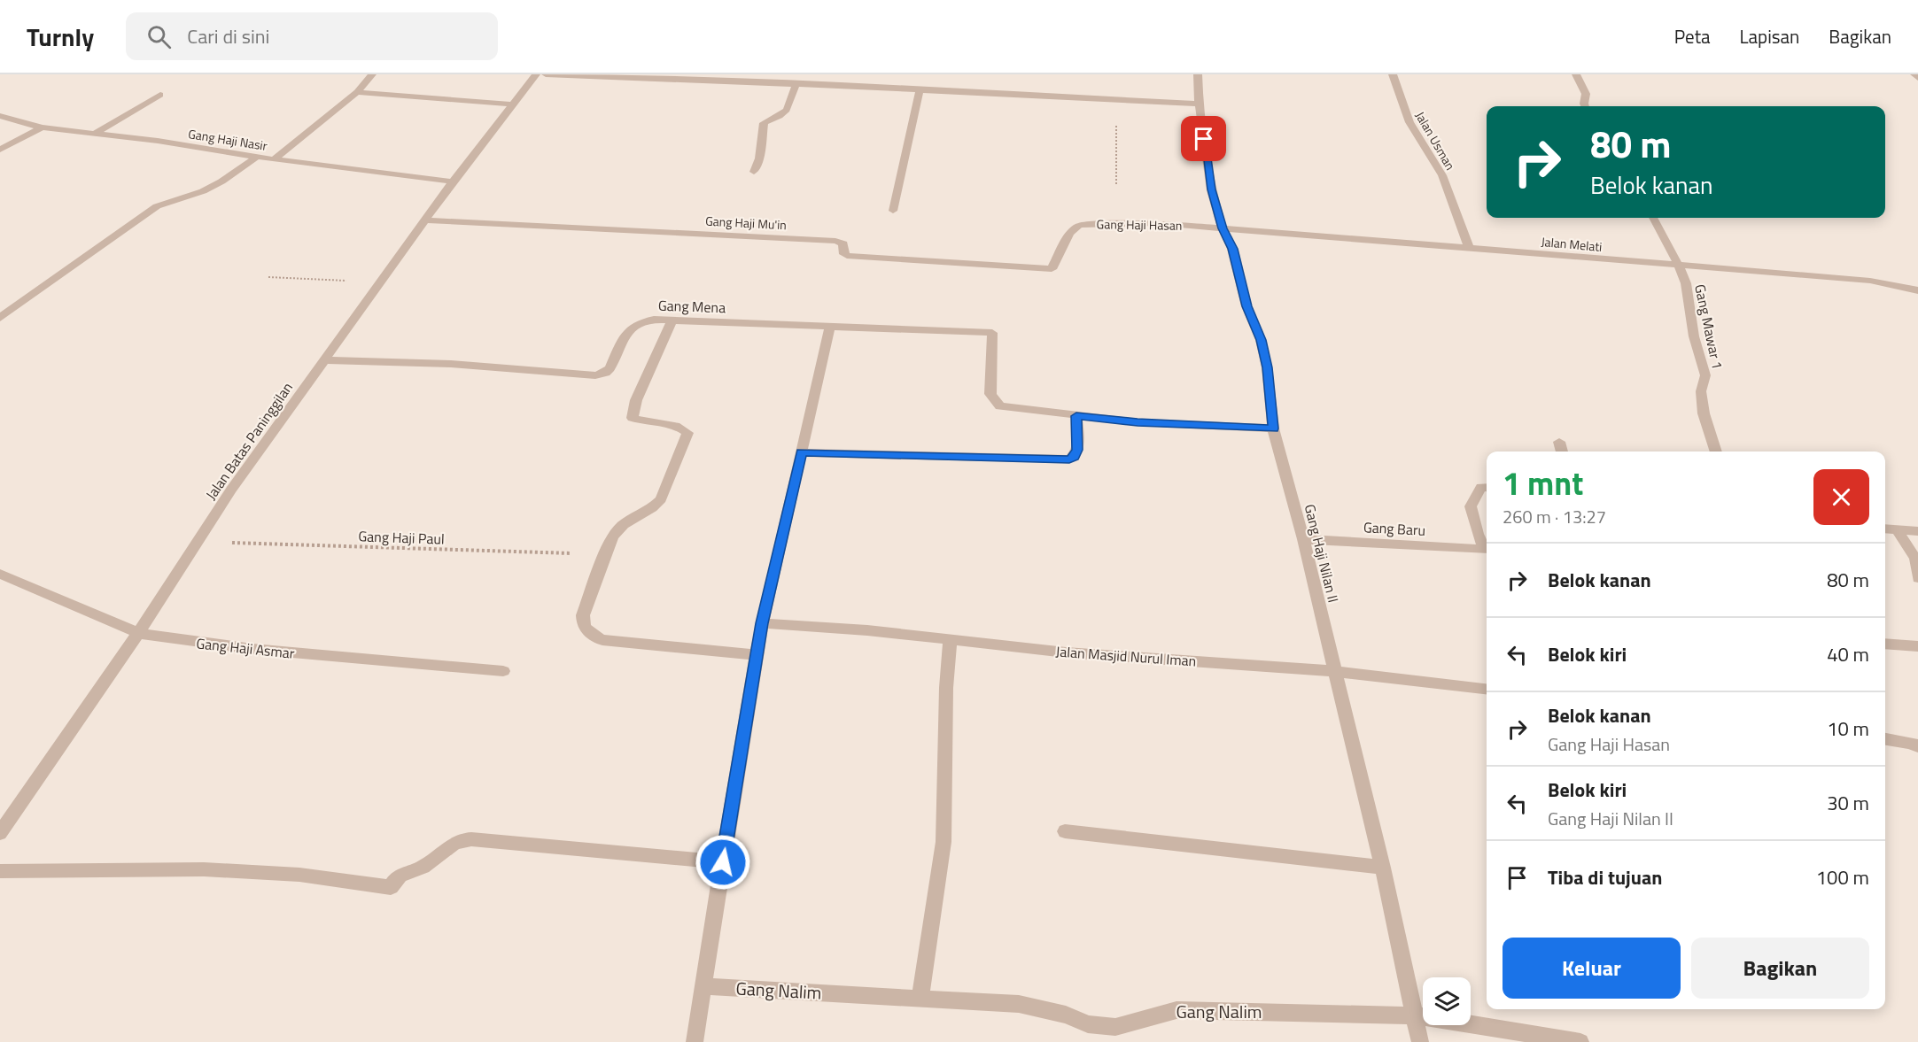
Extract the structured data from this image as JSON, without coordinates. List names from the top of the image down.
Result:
{
  "streets": {
    "street": [
      "Gang Haji Nasir",
      "Jalan Usman",
      "Gang Haji Mu'in",
      "Gang Haji Hasan",
      "Jalan Melati",
      "Gang Mena",
      "Gang Mawar 1",
      "Jalan Batas Paninggilan",
      "Gang Baru",
      "Gang Haji Nilan II",
      "Gang Haji Asmar",
      "Jalan Masjid Nurul Iman",
      "Gang Nalim"
    ],
    "path": ["Gang Haji Paul"]
  },
  "crossings": [
    ["Gang Haji Nasir", "Jalan Batas Paninggilan"],
    ["Jalan Usman", "Jalan Melati"],
    ["Gang Haji Mu'in", "Gang Haji Hasan"],
    ["Gang Haji Mu'in", "Jalan Batas Paninggilan"],
    ["Gang Haji Hasan", "Jalan Melati"],
    ["Gang Haji Hasan", "Gang Haji Nilan II"],
    ["Jalan Melati", "Gang Mawar 1"],
    ["Jalan Melati", "Gang Haji Nilan II"],
    ["Gang Mena", "Jalan Batas Paninggilan"],
    ["Jalan Batas Paninggilan", "Gang Haji Paul"],
    ["Jalan Batas Paninggilan", "Gang Haji Asmar"],
    ["Gang Baru", "Gang Haji Nilan II"],
    ["Gang Haji Nilan II", "Jalan Masjid Nurul Iman"],
    ["Gang Haji Nilan II", "Gang Nalim"]
  ],
  "page": {
    "header": "Turnly",
    "search": "Cari di sini",
    "nav": ["Peta", "Lapisan", "Bagikan"],
    "turn": ["80 m", "Belok kanan"],
    "heading": ["1 mnt", "260 m · 13:27"],
    "list": [
      {
        "name": "Belok kanan",
        "value": "80 m"
      },
      {
        "name": "Belok kiri",
        "value": "40 m"
      },
      {
        "name": "Belok kanan",
        "note": "Gang Haji Hasan",
        "value": "10 m"
      },
      {
        "name": "Belok kiri",
        "note": "Gang Haji Nilan II",
        "value": "30 m"
      },
      {
        "name": "Tiba di tujuan",
        "value": "100 m"
      }
    ],
    "buttons": ["Keluar", "Bagikan"]
  }
}
